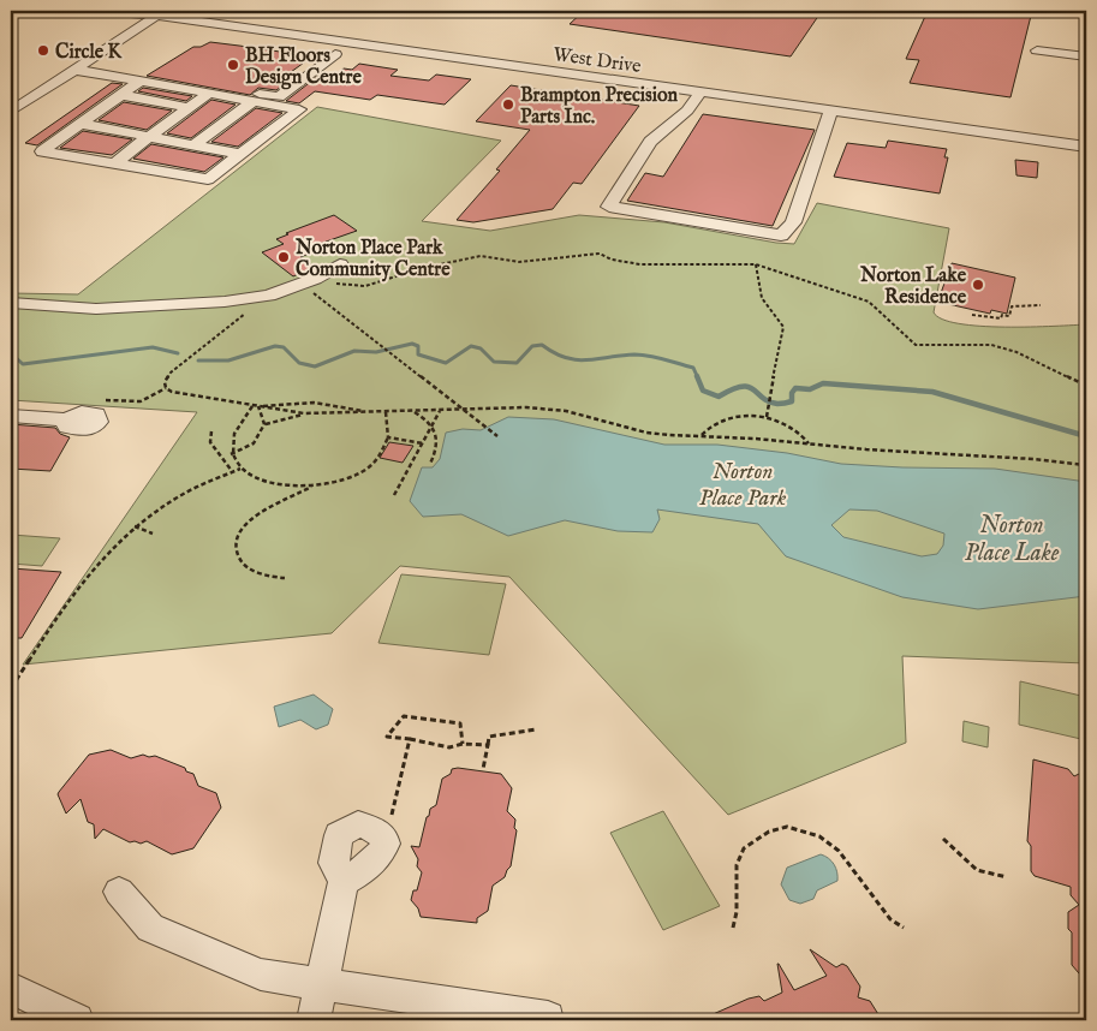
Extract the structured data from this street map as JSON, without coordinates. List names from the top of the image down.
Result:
{
  "streets": {
    "street": ["West Drive"]
  },
  "water": ["Norton Place Lake"],
  "parks": ["Norton Place Park"],
  "places": [
    "Circle K",
    "BH Floors Design Centre",
    "Brampton Precision Parts Inc.",
    "Norton Place Park Community Centre",
    "Norton Lake Residence"
  ]
}
